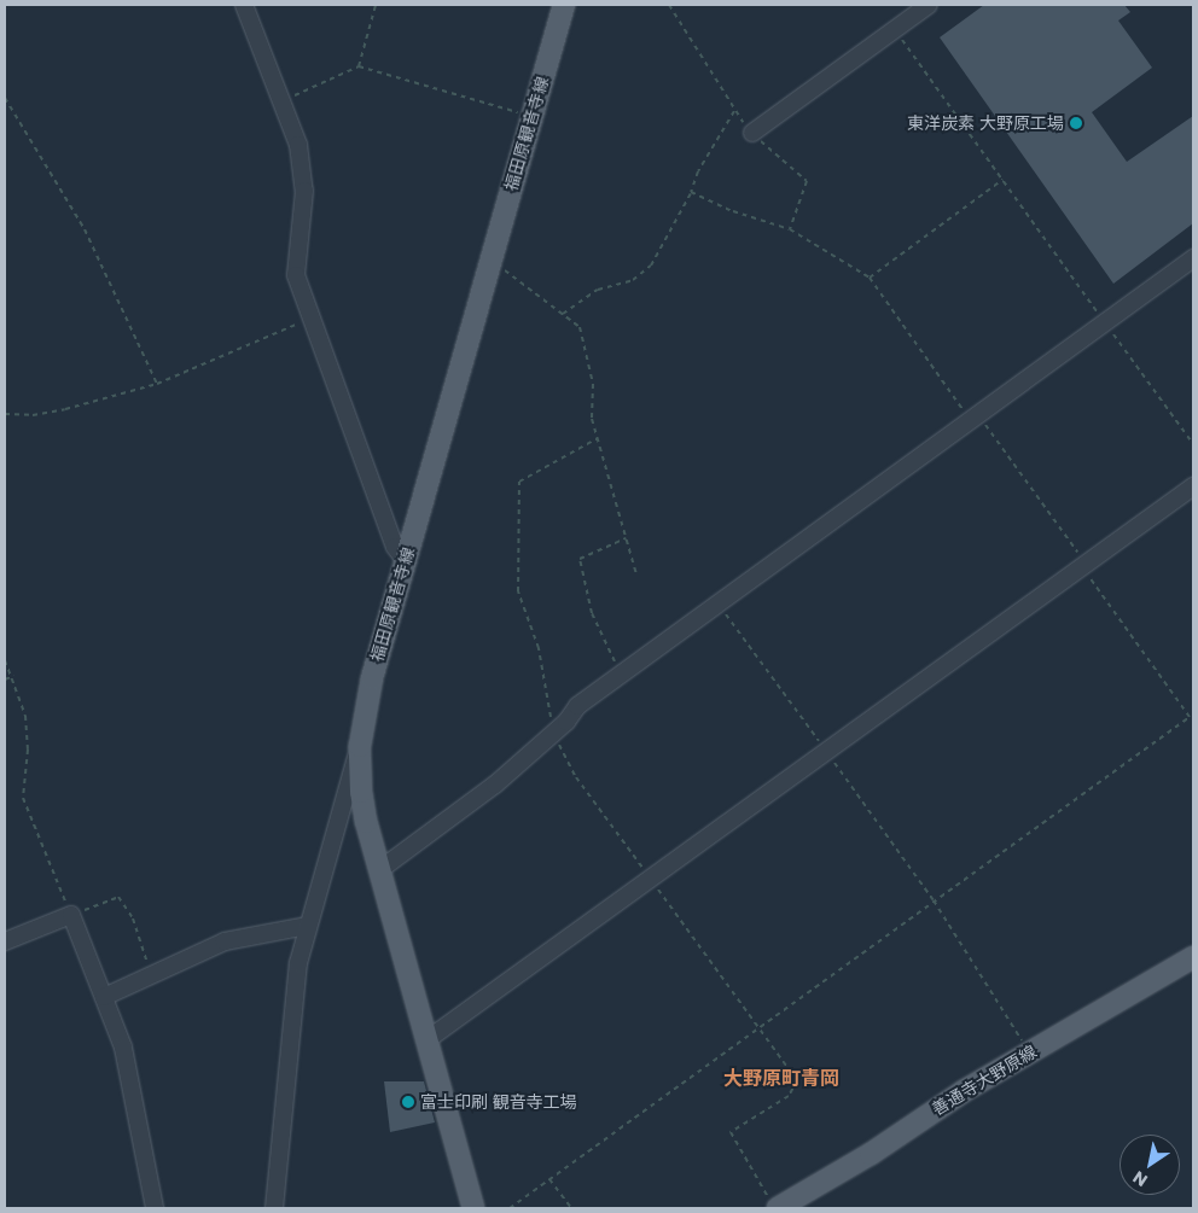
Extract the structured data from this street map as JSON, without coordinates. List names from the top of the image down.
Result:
{
  "streets": {
    "main road": ["福田原観音寺線", "善通寺大野原線"]
  },
  "districts": ["大野原町青岡"],
  "places": ["東洋炭素 大野原工場", "富士印刷 観音寺工場"],
  "north": "bottom left"
}
